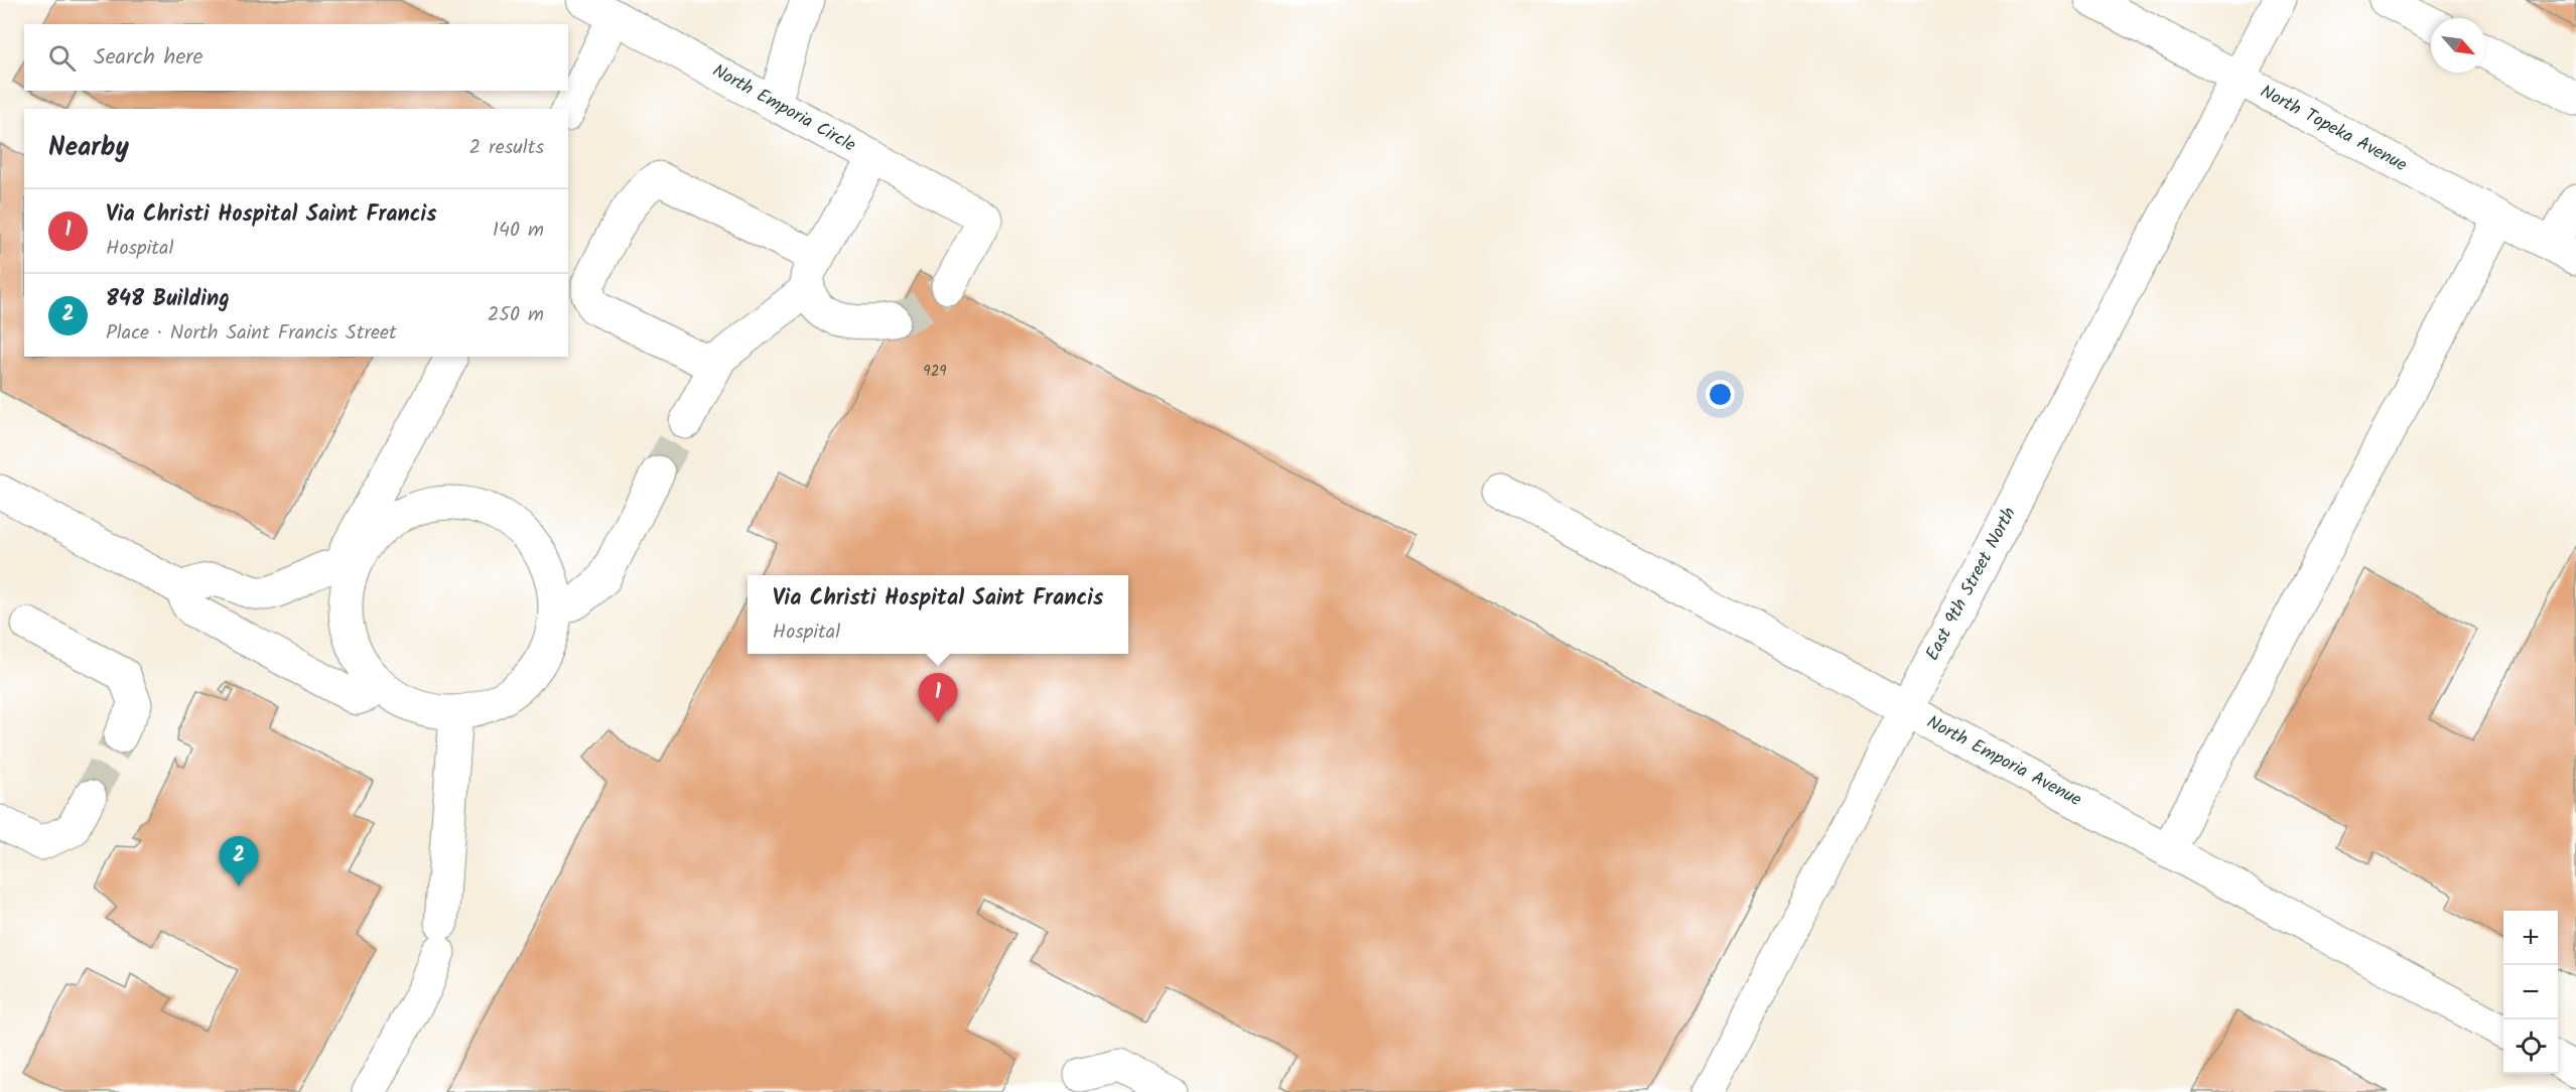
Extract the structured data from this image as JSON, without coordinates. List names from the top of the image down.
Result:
{
  "streets": {
    "street": [
      "North Emporia Circle",
      "North Topeka Avenue",
      "East 9th Street North",
      "North Emporia Avenue"
    ]
  },
  "crossings": [
    ["North Topeka Avenue", "East 9th Street North"],
    ["East 9th Street North", "North Emporia Avenue"]
  ],
  "house_numbers": ["929"],
  "north": "bottom right",
  "page": {
    "search": "Search here",
    "heading": ["Nearby", "2 results"],
    "list": [
      {
        "mark": "1",
        "name": "Via Christi Hospital Saint Francis",
        "note": "Hospital",
        "value": "140 m"
      },
      {
        "mark": "2",
        "name": "848 Building",
        "note": "Place · North Saint Francis Street",
        "value": "250 m"
      }
    ],
    "popup": ["Via Christi Hospital Saint Francis", "Hospital"],
    "pins": ["1", "2"],
    "map_buttons": ["+", "−"]
  }
}
